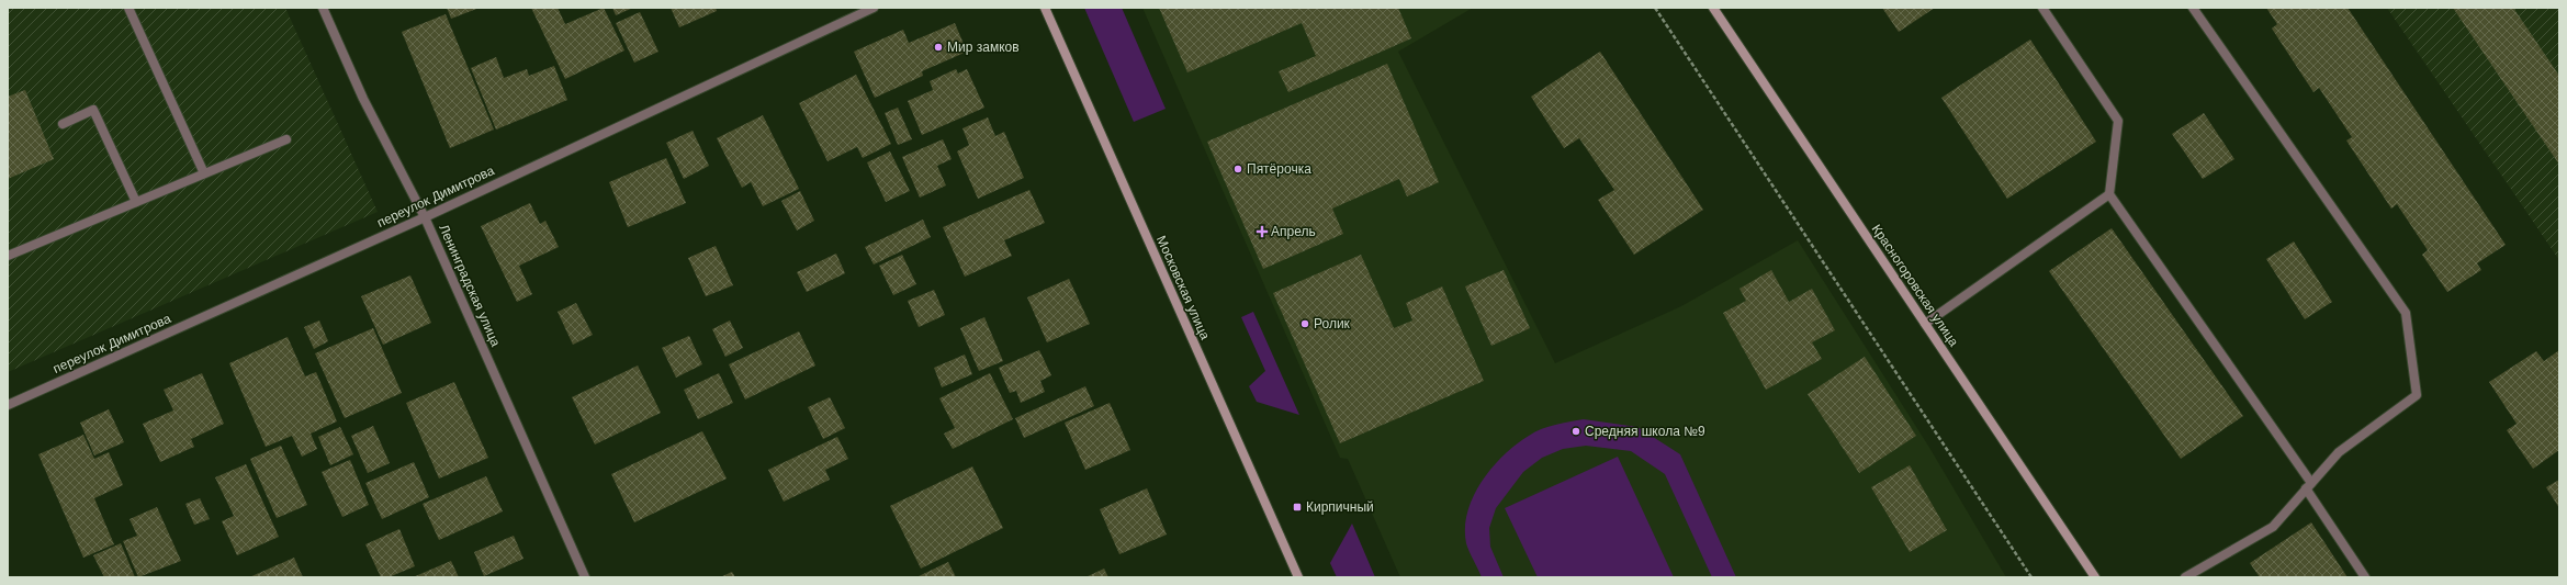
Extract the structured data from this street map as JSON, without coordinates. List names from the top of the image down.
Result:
{
  "streets": {
    "street": [
      "переулок Димитрова",
      "Ленинградская улица",
      "Красногоровская улица",
      "Московская улица"
    ]
  },
  "crossings": [
    ["переулок Димитрова", "Ленинградская улица"]
  ],
  "places": {
    "other": [
      "Мир замков",
      "Пятёрочка",
      "Ролик",
      "Средняя школа №9"
    ],
    "health": ["Апрель"],
    "transit": ["Кирпичный"]
  }
}
